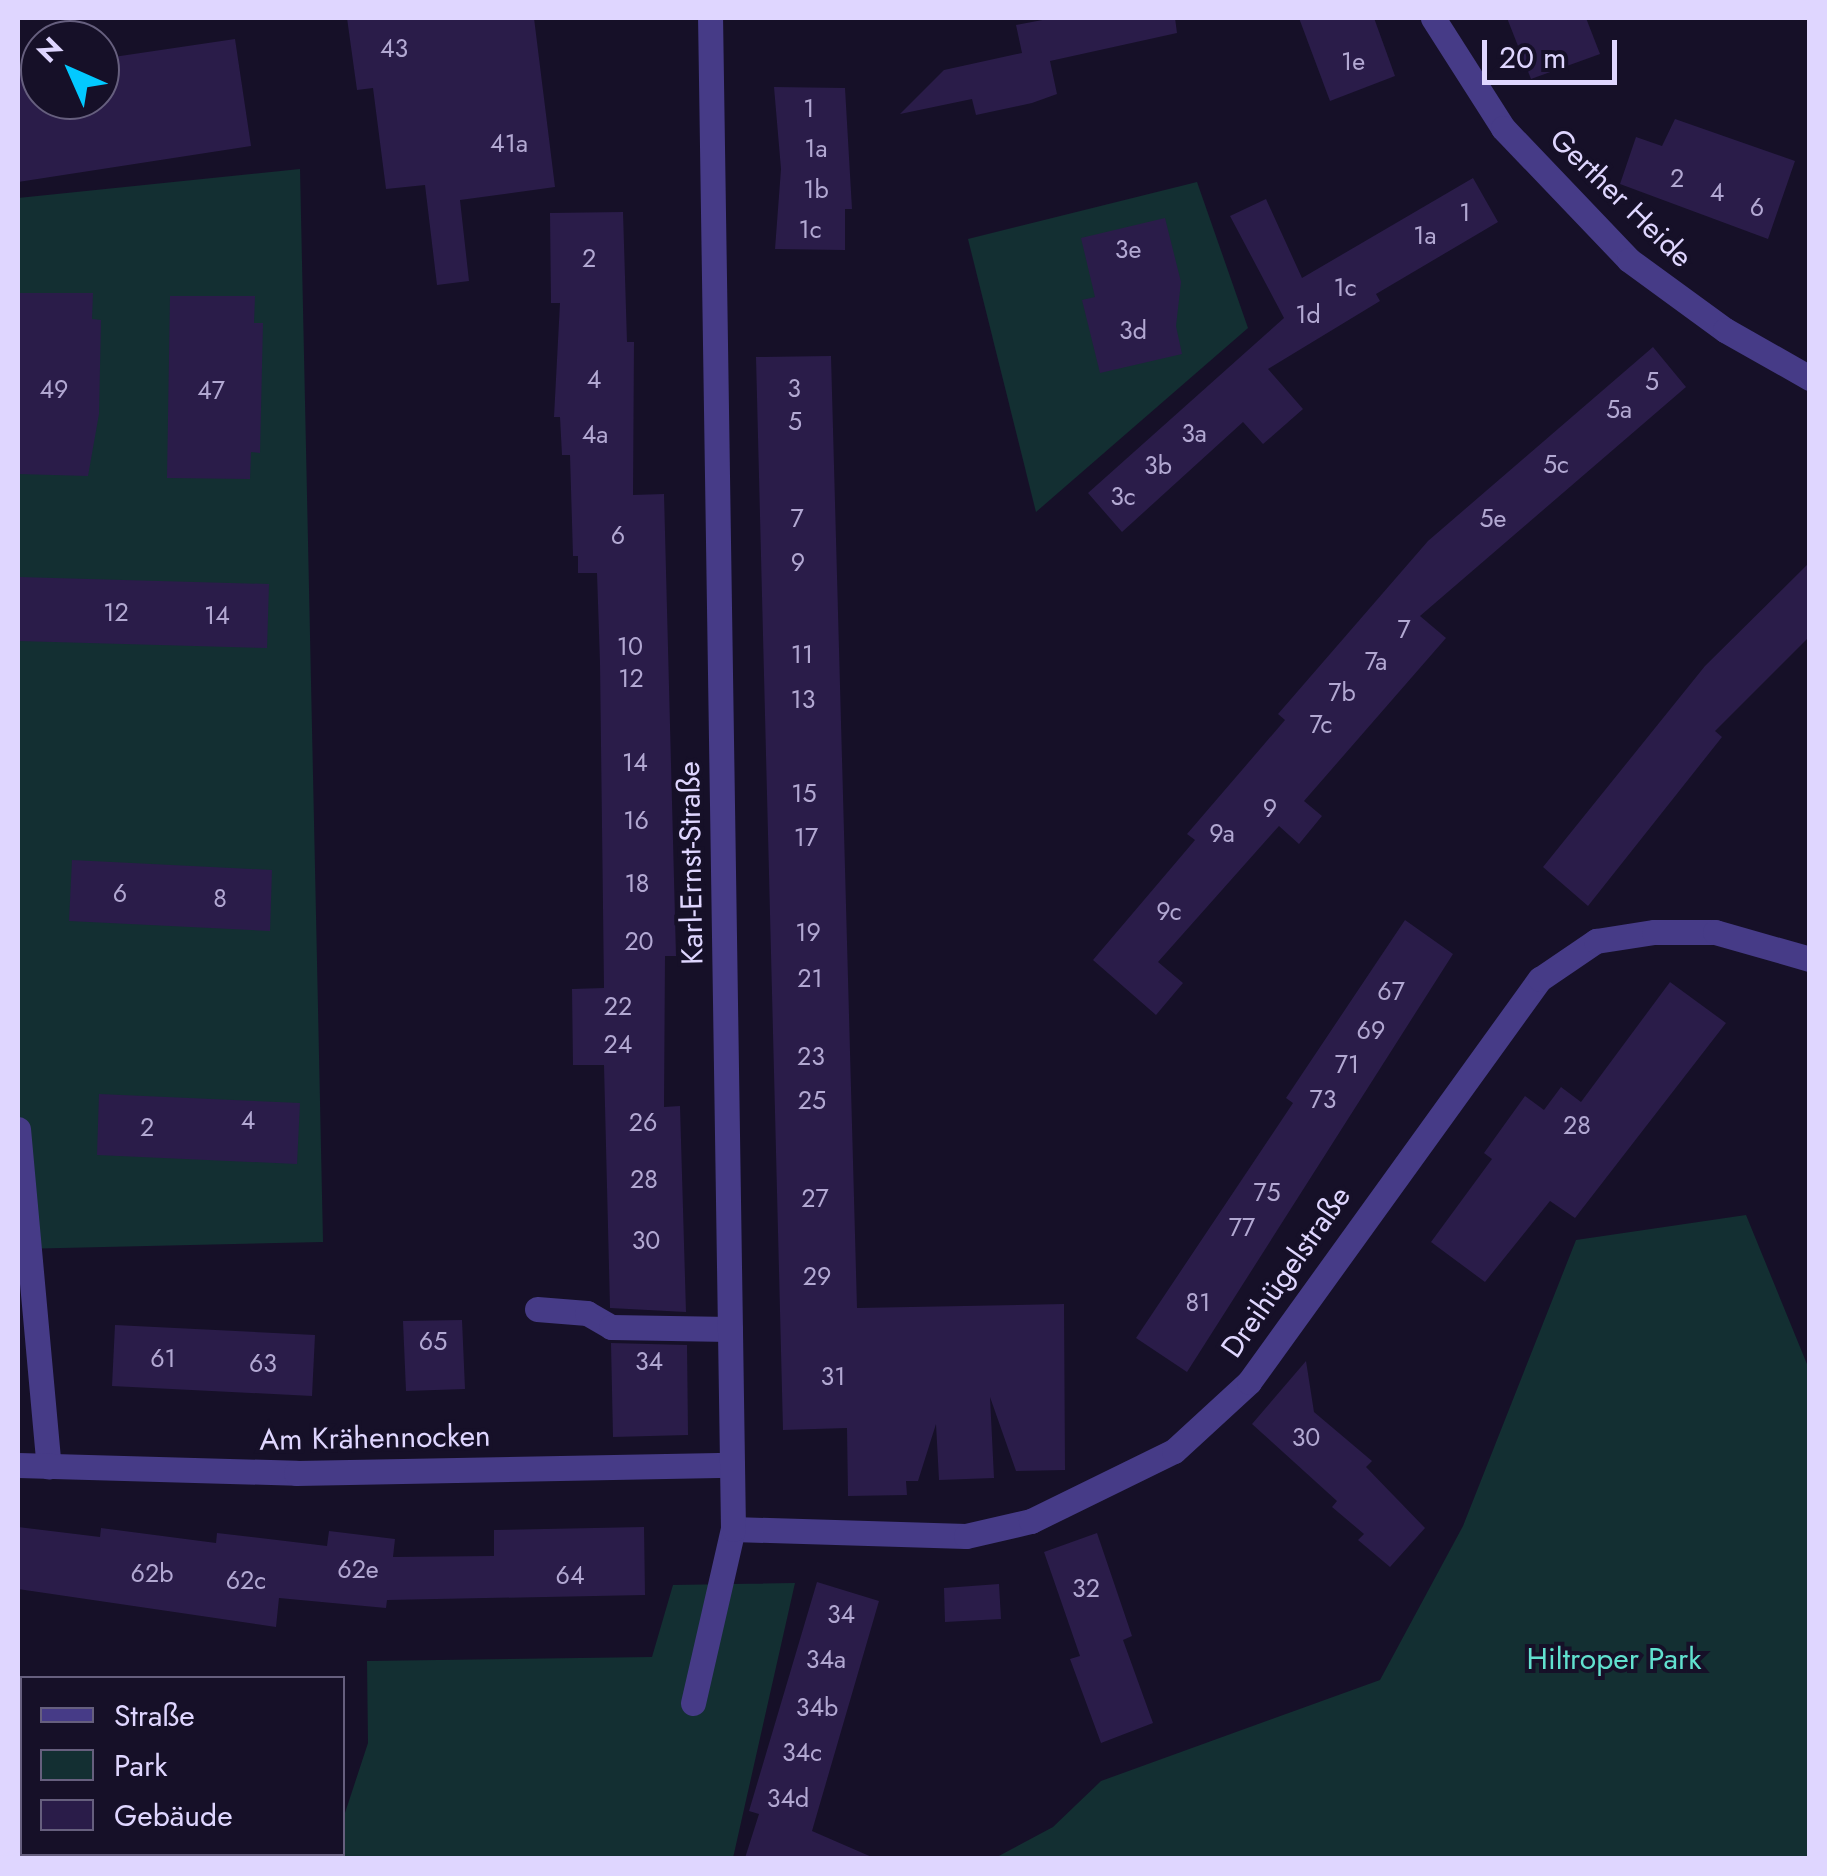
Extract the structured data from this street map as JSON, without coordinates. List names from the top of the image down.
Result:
{
  "streets": {
    "street": [
      "Gerther Heide",
      "Karl-Ernst-Straße",
      "Dreihügelstraße",
      "Am Krähennocken"
    ]
  },
  "crossings": [
    ["Karl-Ernst-Straße", "Dreihügelstraße"],
    ["Karl-Ernst-Straße", "Am Krähennocken"]
  ],
  "parks": ["Hiltroper Park"],
  "house_numbers": [
    "43",
    "1e",
    "1",
    "41a",
    "1a",
    "2",
    "1b",
    "4",
    "6",
    "1",
    "1c",
    "1a",
    "3e",
    "2",
    "1c",
    "1d",
    "3d",
    "4",
    "5",
    "3",
    "49",
    "47",
    "5a",
    "5",
    "3a",
    "4a",
    "5c",
    "3b",
    "3c",
    "7",
    "5e",
    "6",
    "9",
    "12",
    "14",
    "7",
    "10",
    "11",
    "7a",
    "12",
    "7b",
    "13",
    "7c",
    "14",
    "15",
    "9",
    "16",
    "9a",
    "17",
    "18",
    "6",
    "8",
    "9c",
    "19",
    "20",
    "21",
    "67",
    "22",
    "69",
    "24",
    "23",
    "71",
    "73",
    "25",
    "4",
    "26",
    "28",
    "2",
    "28",
    "75",
    "27",
    "77",
    "30",
    "29",
    "81",
    "65",
    "61",
    "34",
    "63",
    "31",
    "30",
    "62e",
    "62b",
    "64",
    "62c",
    "32",
    "34",
    "34a",
    "34b",
    "34c",
    "34d"
  ],
  "legend": ["Straße", "Park", "Gebäude"],
  "scale_bar": "20 m",
  "north": "top left"
}
